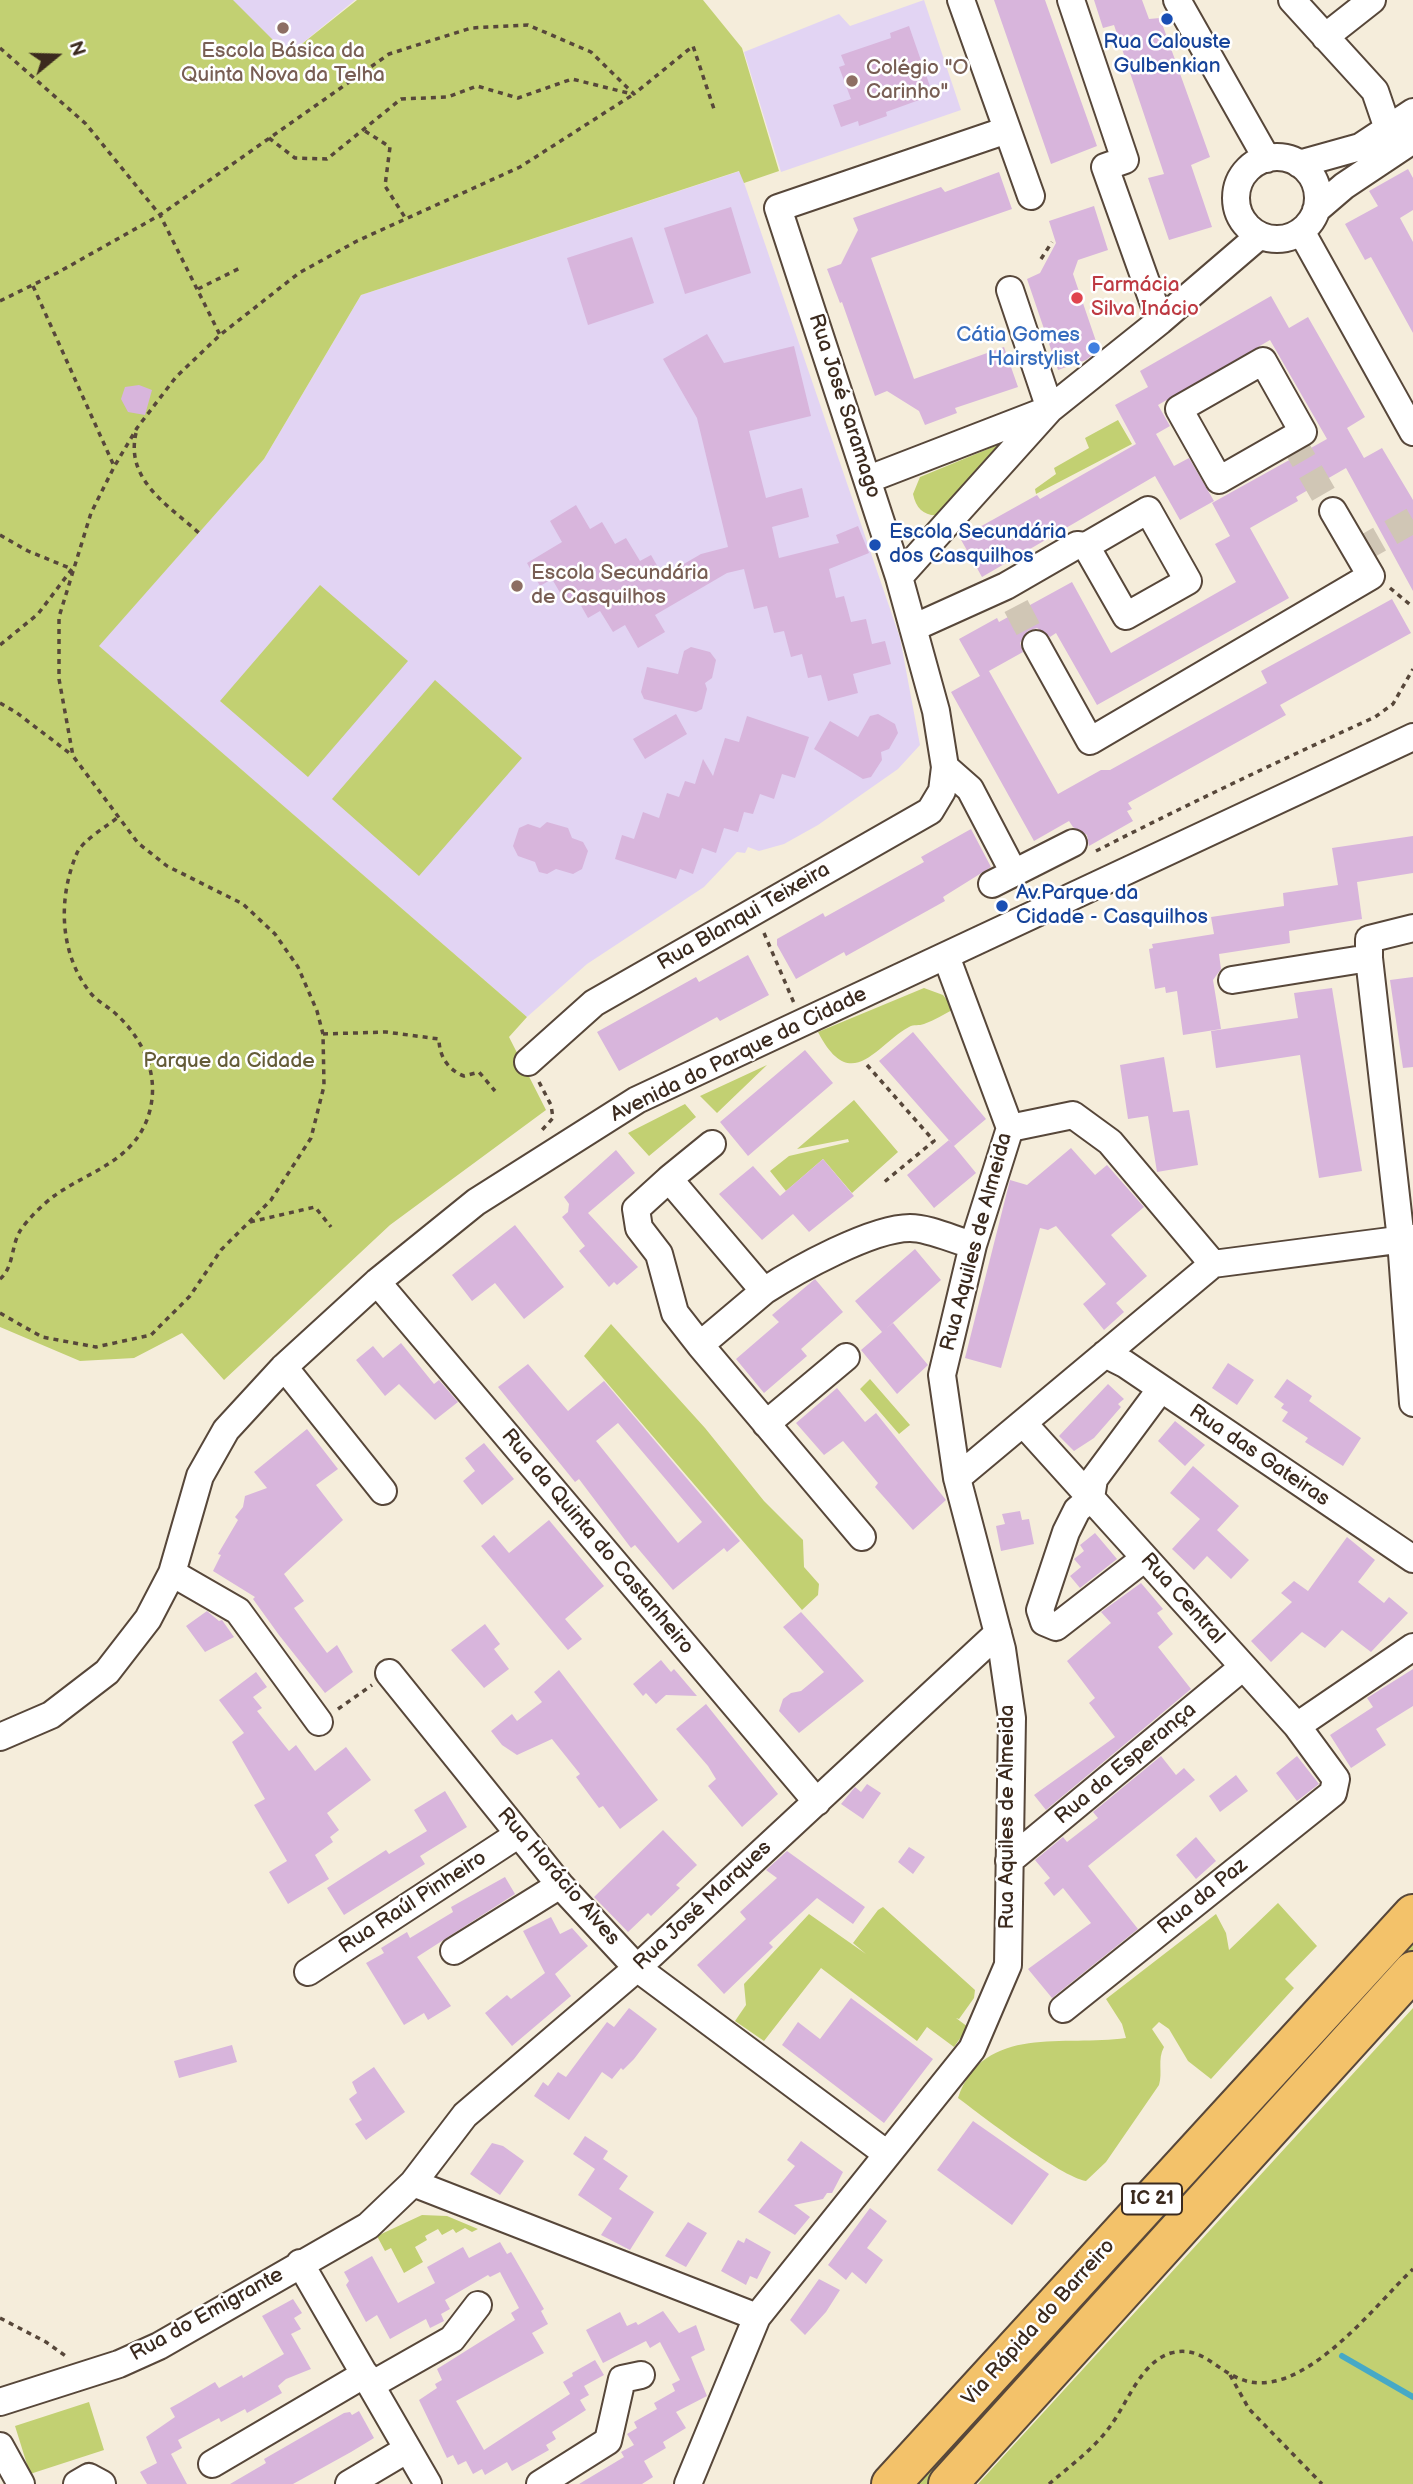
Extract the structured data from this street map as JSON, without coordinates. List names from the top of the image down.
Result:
{
  "streets": {
    "highway": ["IC 21", "Via Rápida do Barreiro"],
    "street": [
      "Rua José Saramago",
      "Rua Blanqui Teixeira",
      "Avenida do Parque da Cidade",
      "Rua Aquiles de Almeida",
      "Rua das Gateiras",
      "Rua da Quinta do Castanheiro",
      "Rua Central",
      "Rua da Esperança",
      "Rua Horácio Alves",
      "Rua da Paz",
      "Rua Raúl Pinheiro",
      "Rua José Marques",
      "Rua do Emigrante"
    ]
  },
  "crossings": [
    ["Rua José Saramago", "Rua Blanqui Teixeira"],
    ["Avenida do Parque da Cidade", "Rua Aquiles de Almeida"],
    ["Avenida do Parque da Cidade", "Rua da Quinta do Castanheiro"],
    ["Rua Aquiles de Almeida", "Rua da Esperança"],
    ["Rua Aquiles de Almeida", "Rua Horácio Alves"],
    ["Rua Aquiles de Almeida", "Rua José Marques"],
    ["Rua da Quinta do Castanheiro", "Rua José Marques"],
    ["Rua Central", "Rua da Esperança"],
    ["Rua Central", "Rua da Paz"],
    ["Rua Horácio Alves", "Rua Raúl Pinheiro"],
    ["Rua Horácio Alves", "Rua José Marques"],
    ["Rua José Marques", "Rua do Emigrante"]
  ],
  "parks": ["Parque da Cidade"],
  "places": [
    "Rua Calouste Gulbenkian",
    "Escola Básica da Quinta Nova da Telha",
    "Colégio \"O Carinho\"",
    "Farmácia Silva Inácio",
    "Cátia Gomes Hairstylist",
    "Escola Secundária dos Casquilhos",
    "Escola Secundária de Casquilhos",
    "Av.Parque da Cidade - Casquilhos"
  ],
  "north": "right"
}
